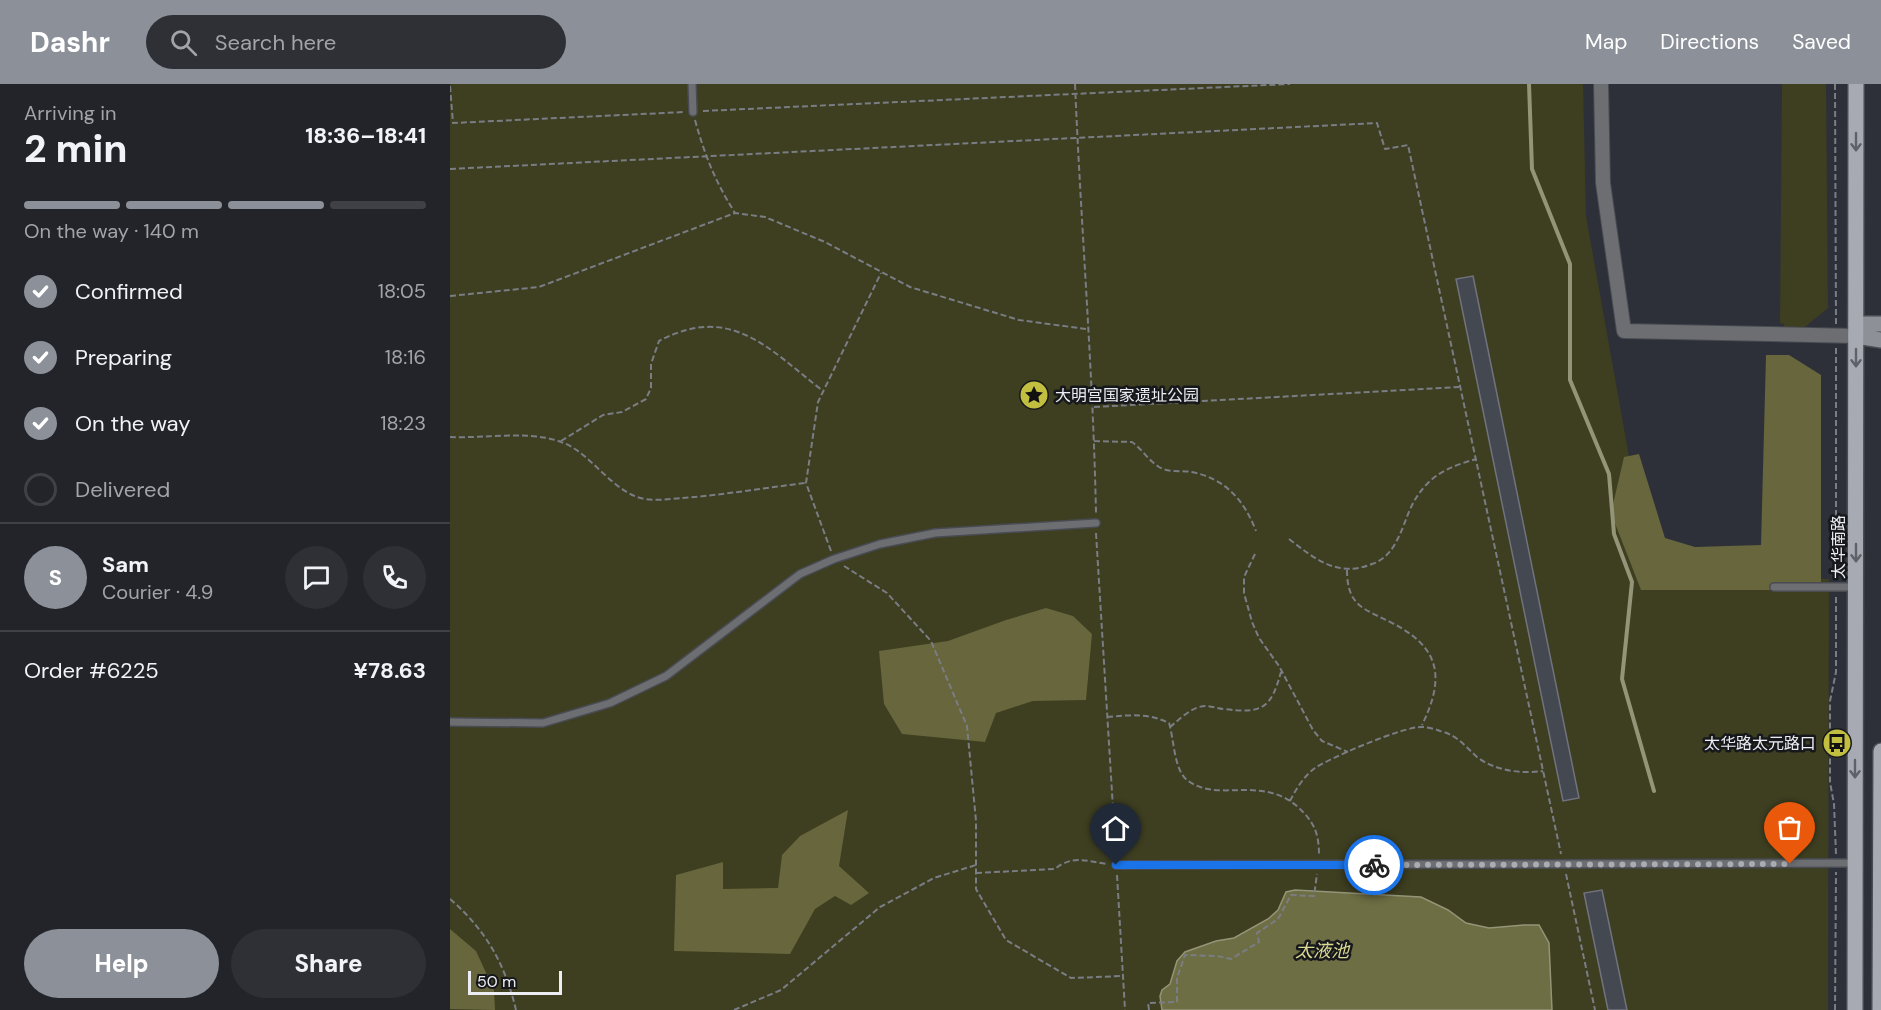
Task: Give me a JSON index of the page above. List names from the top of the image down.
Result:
{
  "streets": {
    "main road": ["太华南路"]
  },
  "one_way": ["太华南路"],
  "water": ["太液池"],
  "places": {
    "place": ["大明宫国家遗址公园"],
    "bus stop": ["太华路太元路口"]
  },
  "scale_bar": "50 m",
  "page": {
    "header": "Dashr",
    "search": "Search here",
    "nav": ["Map", "Directions", "Saved"],
    "heading": ["2 min", "Arriving in", "18:36–18:41"],
    "panel": [
      "Sam",
      "Courier · 4.9",
      "Order #6225",
      "¥78.63"
    ],
    "bar": "On the way · 140 m",
    "list": [
      ["Confirmed", "18:05"],
      ["Preparing", "18:16"],
      ["On the way", "18:23"],
      "Delivered"
    ],
    "round": "S",
    "buttons": ["Help", "Share"],
    "scale": "50 m"
  }
}
